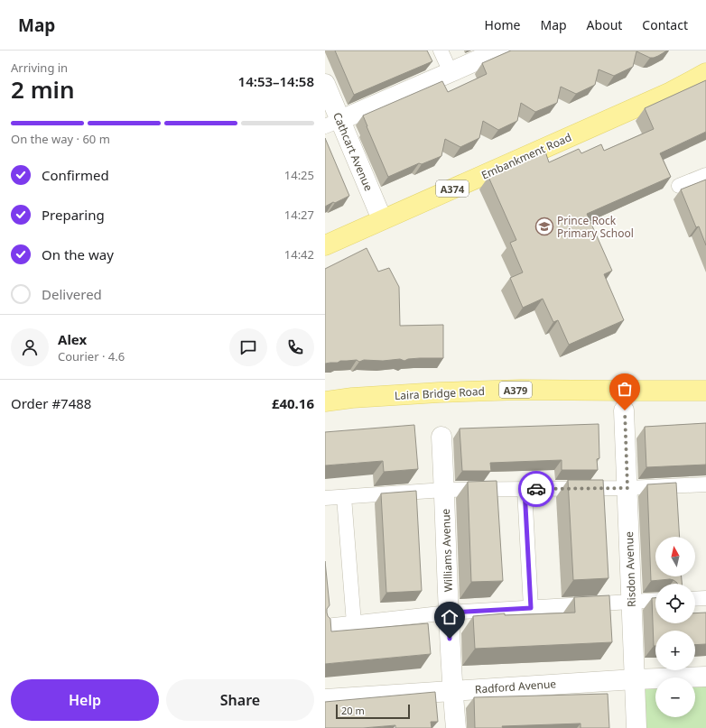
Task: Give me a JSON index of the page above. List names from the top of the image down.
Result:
{
  "streets": {
    "main road": [
      "Embankment Road",
      "A374",
      "A379",
      "Laira Bridge Road"
    ],
    "street": [
      "Cathcart Avenue",
      "Williams Avenue",
      "Risdon Avenue",
      "Radford Avenue"
    ]
  },
  "crossings": [
    ["Cathcart Avenue", "Embankment Road"],
    ["Williams Avenue", "Radford Avenue"],
    ["Risdon Avenue", "Radford Avenue"]
  ],
  "places": {
    "school or university": ["Prince Rock Primary School"]
  },
  "scale_bar": "20 m",
  "north": "top",
  "page": {
    "header": "Map",
    "nav": [
      "Home",
      "Map",
      "About",
      "Contact"
    ],
    "heading": ["2 min", "Arriving in", "14:53–14:58"],
    "panel": [
      "Alex",
      "Courier · 4.6",
      "Order #7488",
      "£40.16"
    ],
    "bar": "On the way · 60 m",
    "list": [
      ["Confirmed", "14:25"],
      ["Preparing", "14:27"],
      ["On the way", "14:42"],
      "Delivered"
    ],
    "map_buttons": ["+", "−"],
    "buttons": ["Help", "Share"],
    "scale": "20 m"
  }
}
